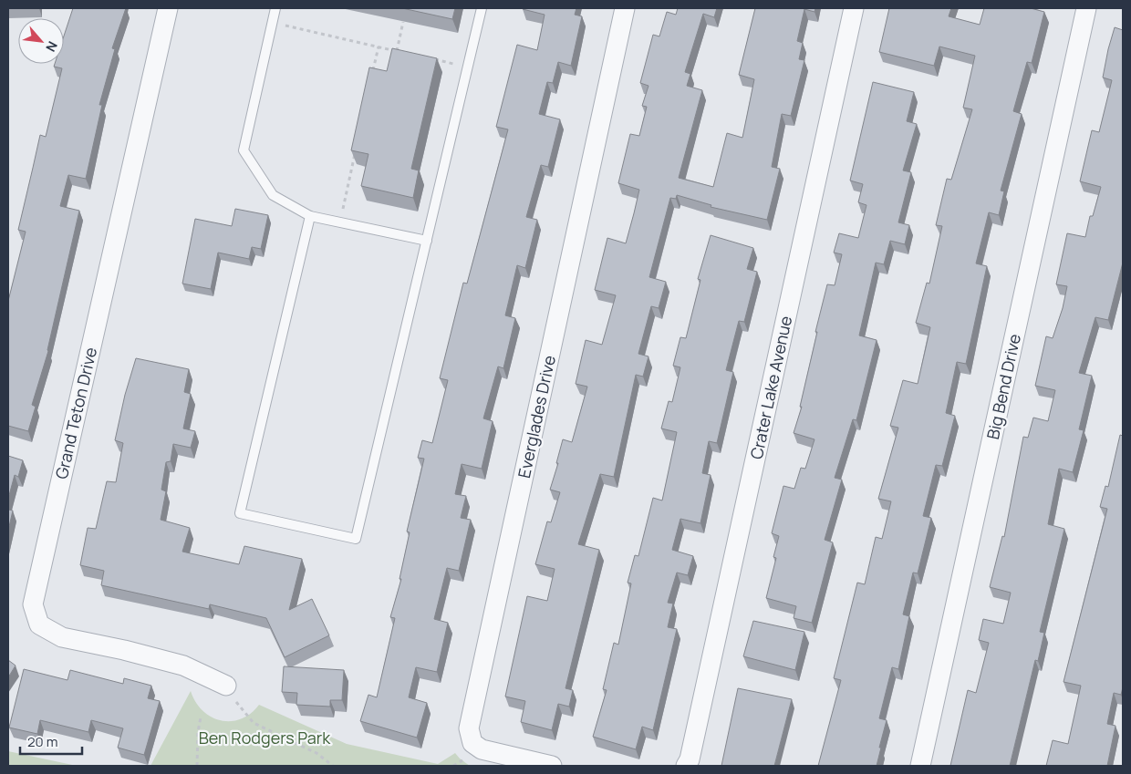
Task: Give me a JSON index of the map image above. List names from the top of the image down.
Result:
{
  "streets": {
    "street": [
      "Big Bend Drive",
      "Crater Lake Avenue",
      "Grand Teton Drive",
      "Everglades Drive"
    ]
  },
  "parks": ["Ben Rodgers Park"],
  "scale_bar": "20 m",
  "north": "bottom right"
}
